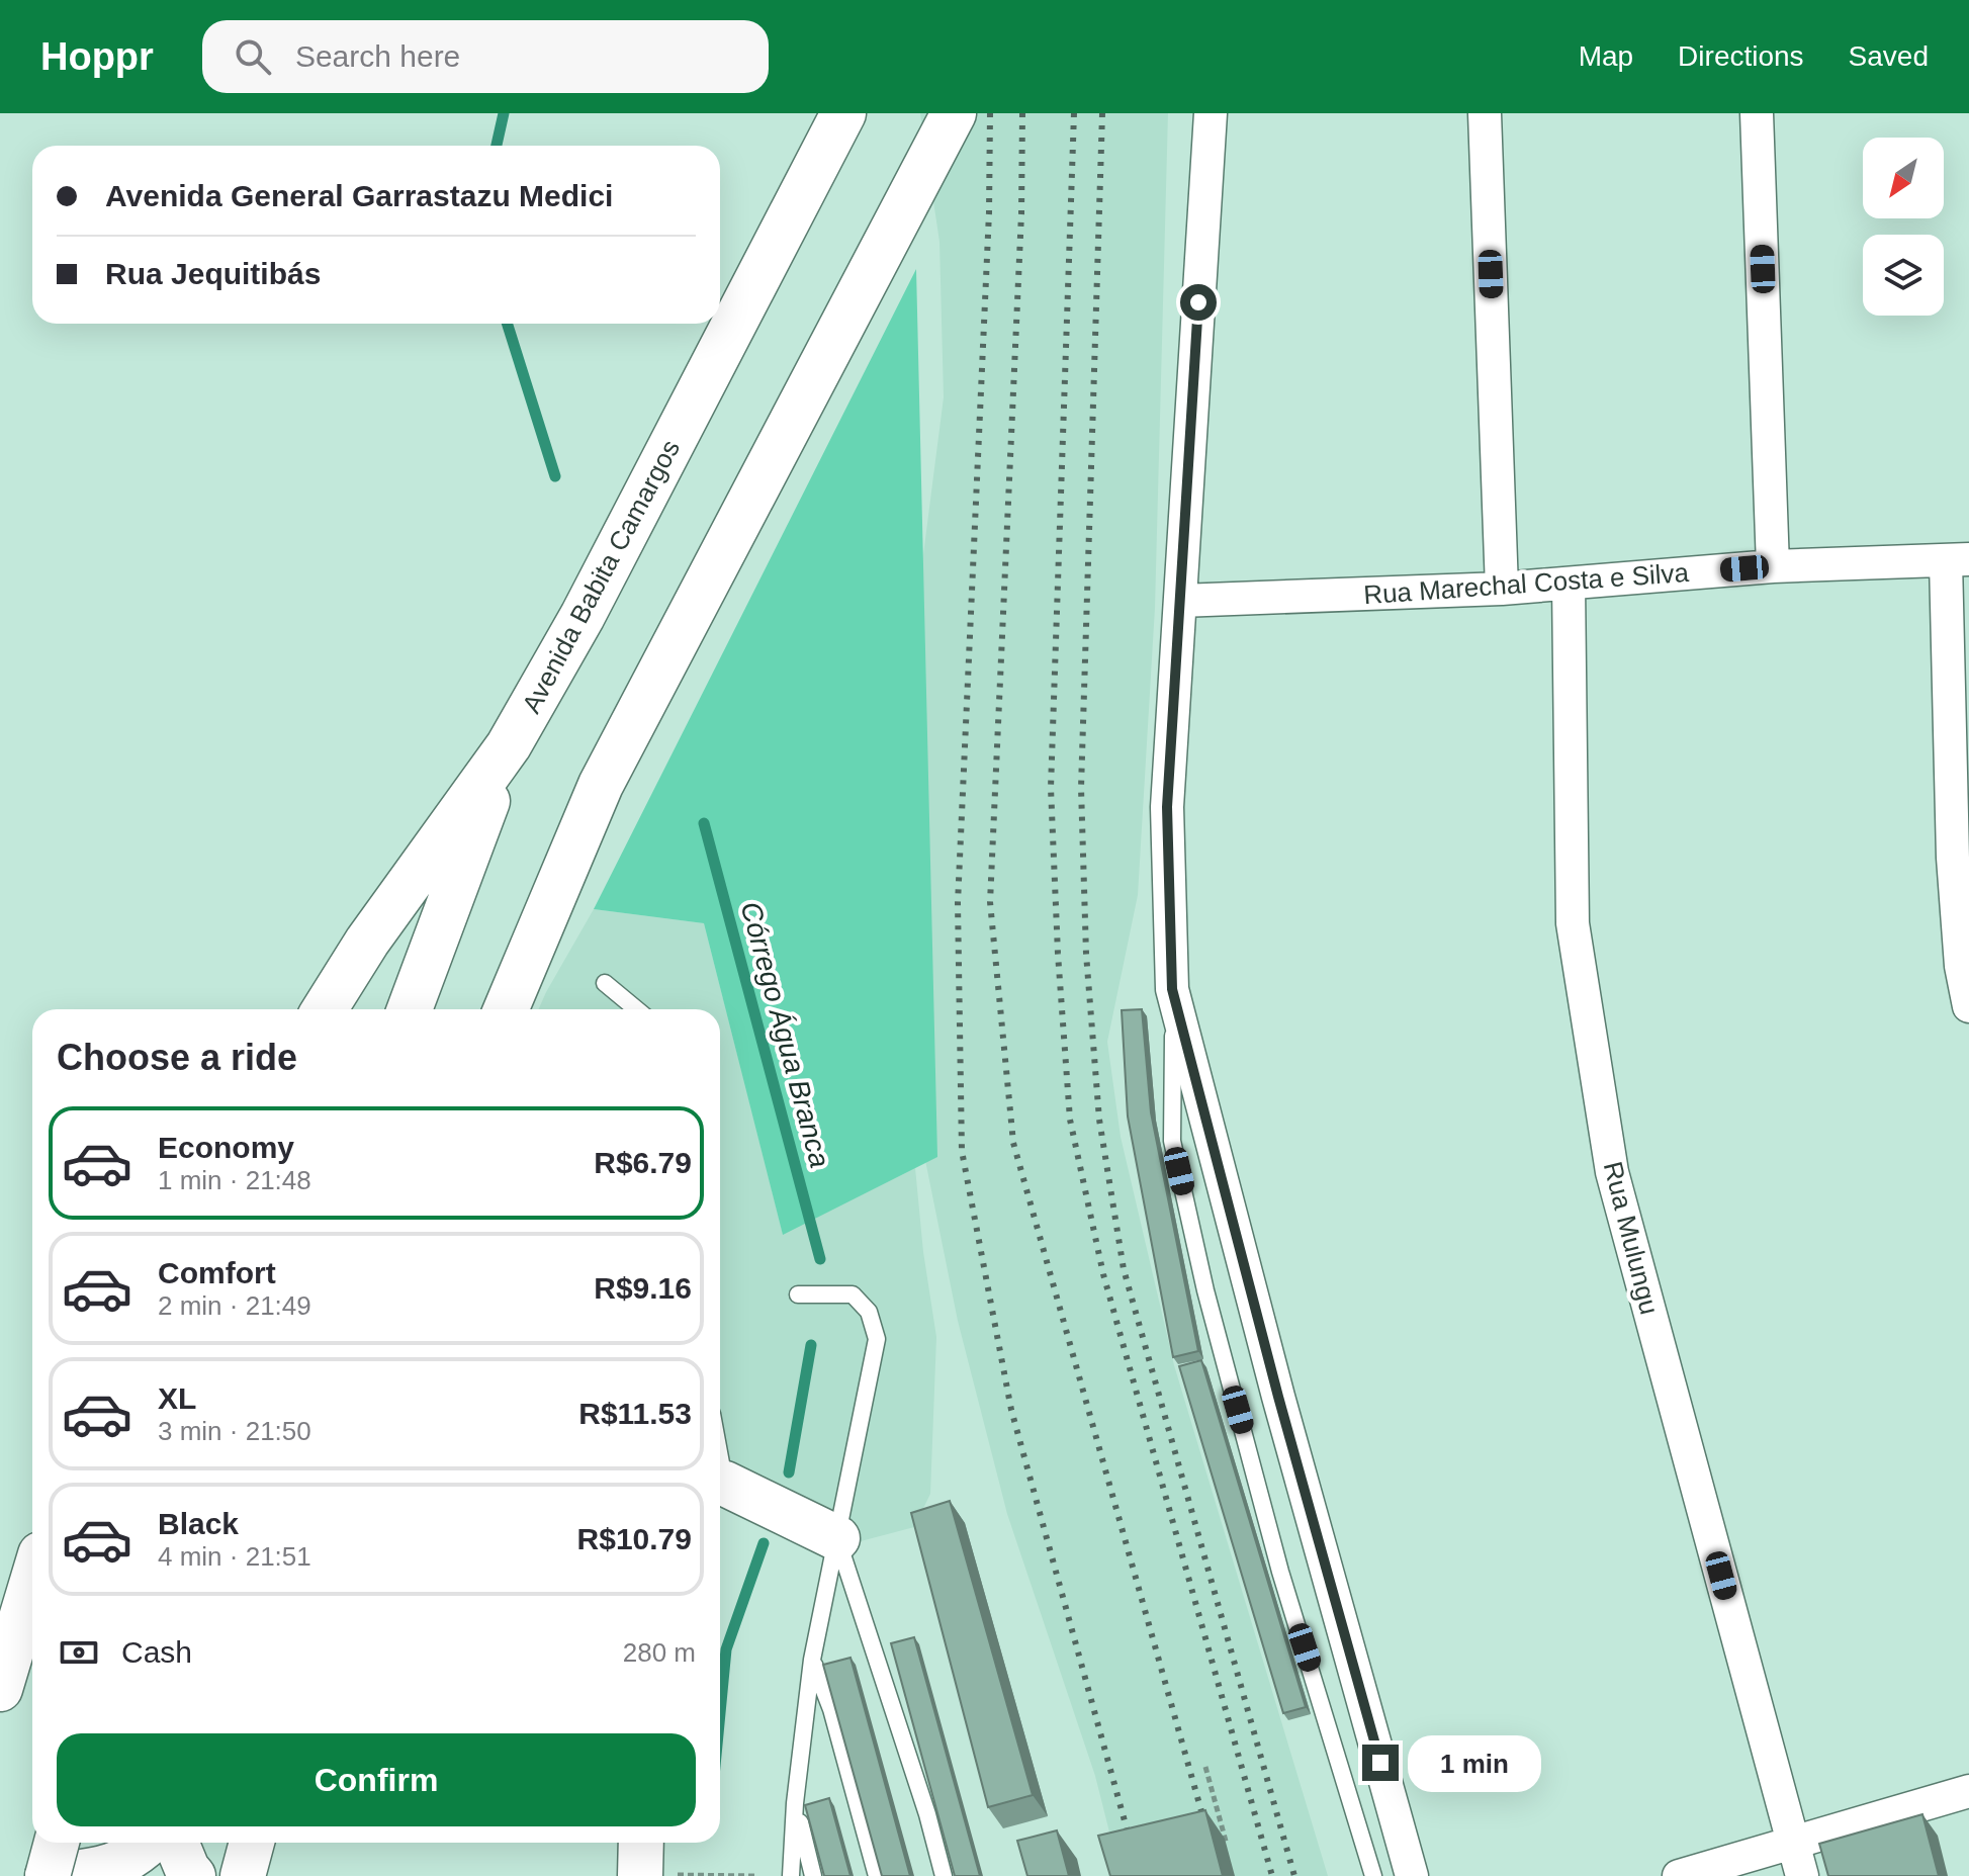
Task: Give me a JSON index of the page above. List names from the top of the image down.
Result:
{
  "streets": {
    "main road": ["Avenida Babita Camargos"],
    "street": ["Rua Marechal Costa e Silva", "Rua Mulungu"]
  },
  "crossings": [
    ["Rua Marechal Costa e Silva", "Rua Mulungu"]
  ],
  "water": ["Córrego Água Branca"],
  "north": "bottom left",
  "page": {
    "header": "Hoppr",
    "search": "Search here",
    "nav": ["Map", "Directions", "Saved"],
    "banner": ["Avenida General Garrastazu Medici", "Rua Jequitibás"],
    "heading": "Choose a ride",
    "list": [
      {
        "name": "Economy",
        "note": "1 min · 21:48",
        "value": "R$6.79"
      },
      {
        "name": "Comfort",
        "note": "2 min · 21:49",
        "value": "R$9.16"
      },
      {
        "name": "XL",
        "note": "3 min · 21:50",
        "value": "R$11.53"
      },
      {
        "name": "Black",
        "note": "4 min · 21:51",
        "value": "R$10.79"
      }
    ],
    "pay": ["Cash", "280 m"],
    "buttons": "Confirm",
    "bubble": "1 min"
  }
}
